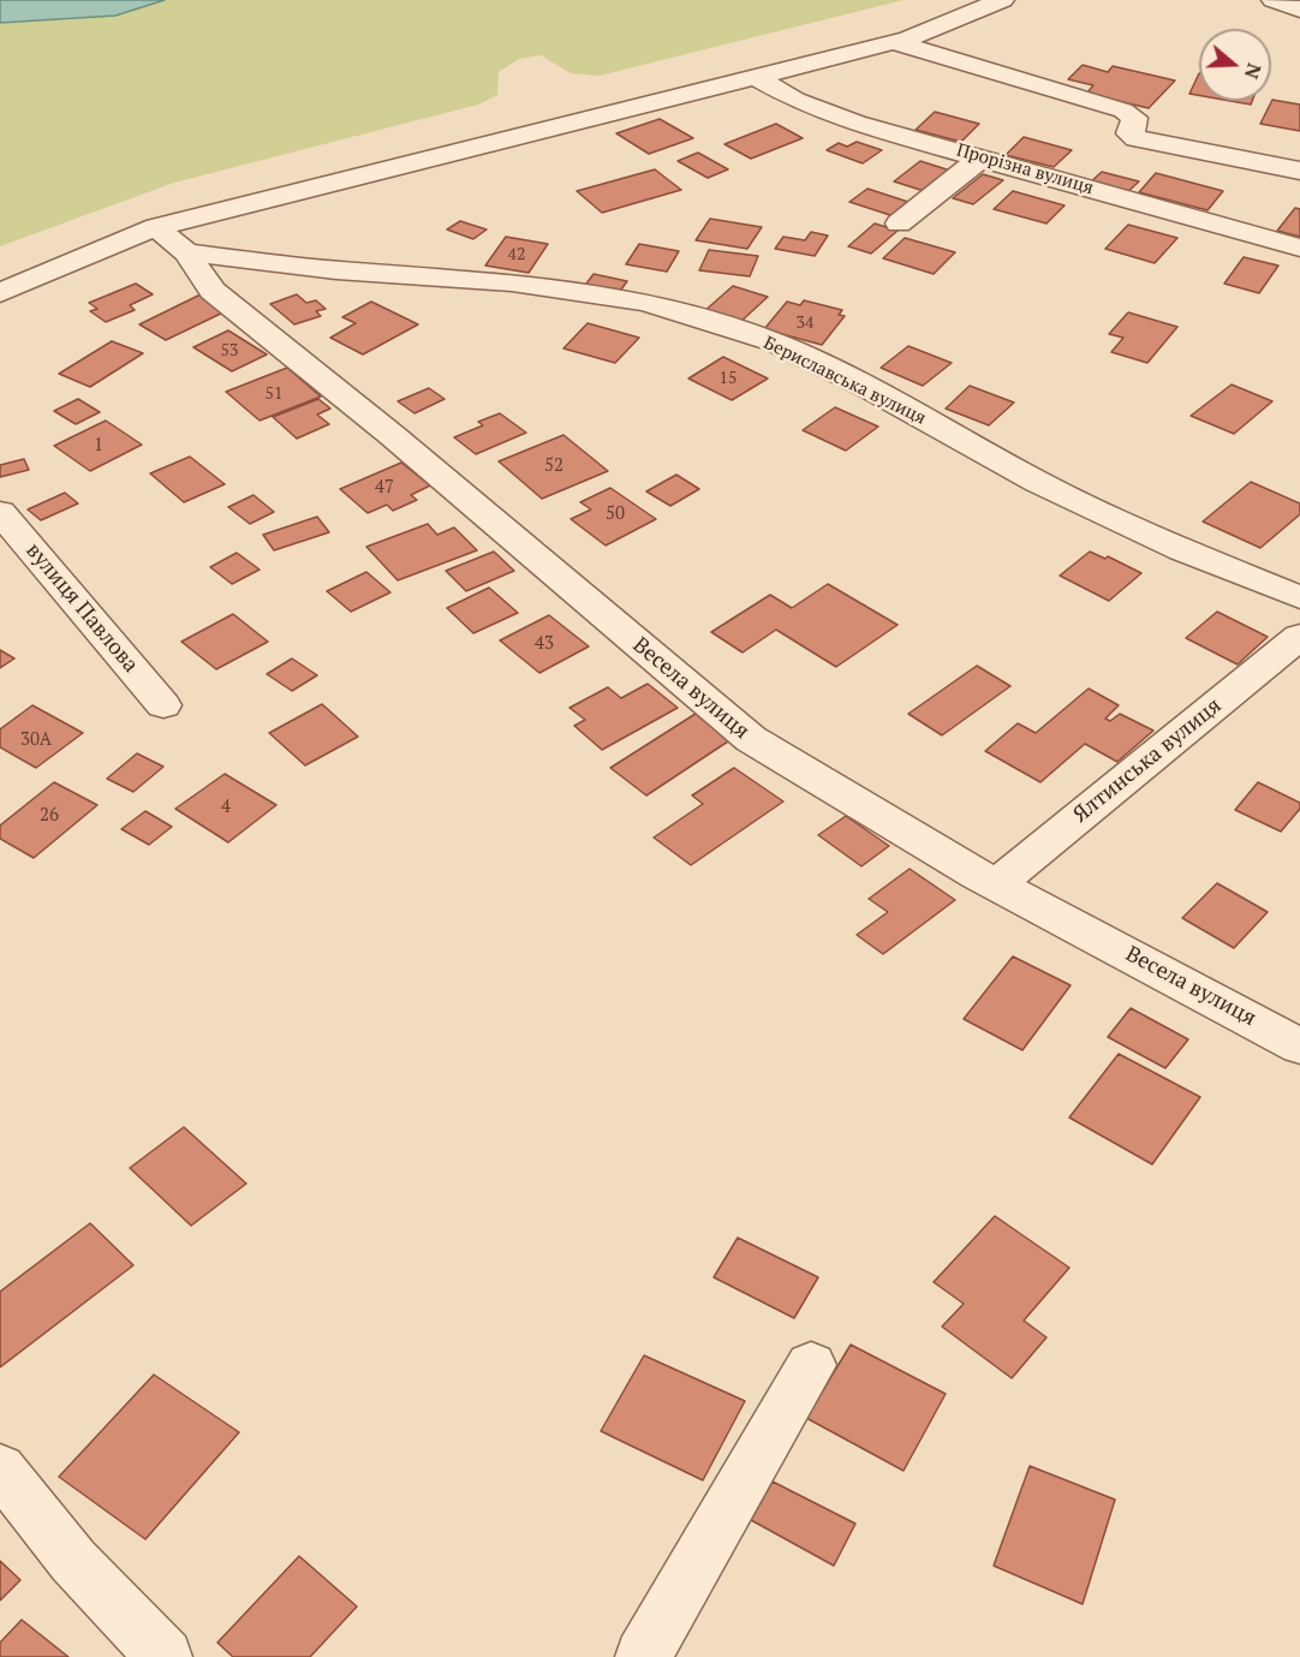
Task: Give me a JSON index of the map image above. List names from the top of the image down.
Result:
{
  "streets": {
    "street": [
      "Прорізна вулиця",
      "Бериславська вулиця",
      "вулиця Павлова",
      "Весела вулиця",
      "Ялтинська вулиця"
    ]
  },
  "crossings": [
    ["Бериславська вулиця", "Весела вулиця"],
    ["Весела вулиця", "Ялтинська вулиця"]
  ],
  "house_numbers": [
    "42",
    "34",
    "53",
    "15",
    "51",
    "1",
    "52",
    "47",
    "50",
    "43",
    "30А",
    "4",
    "26"
  ],
  "north": "right"
}
